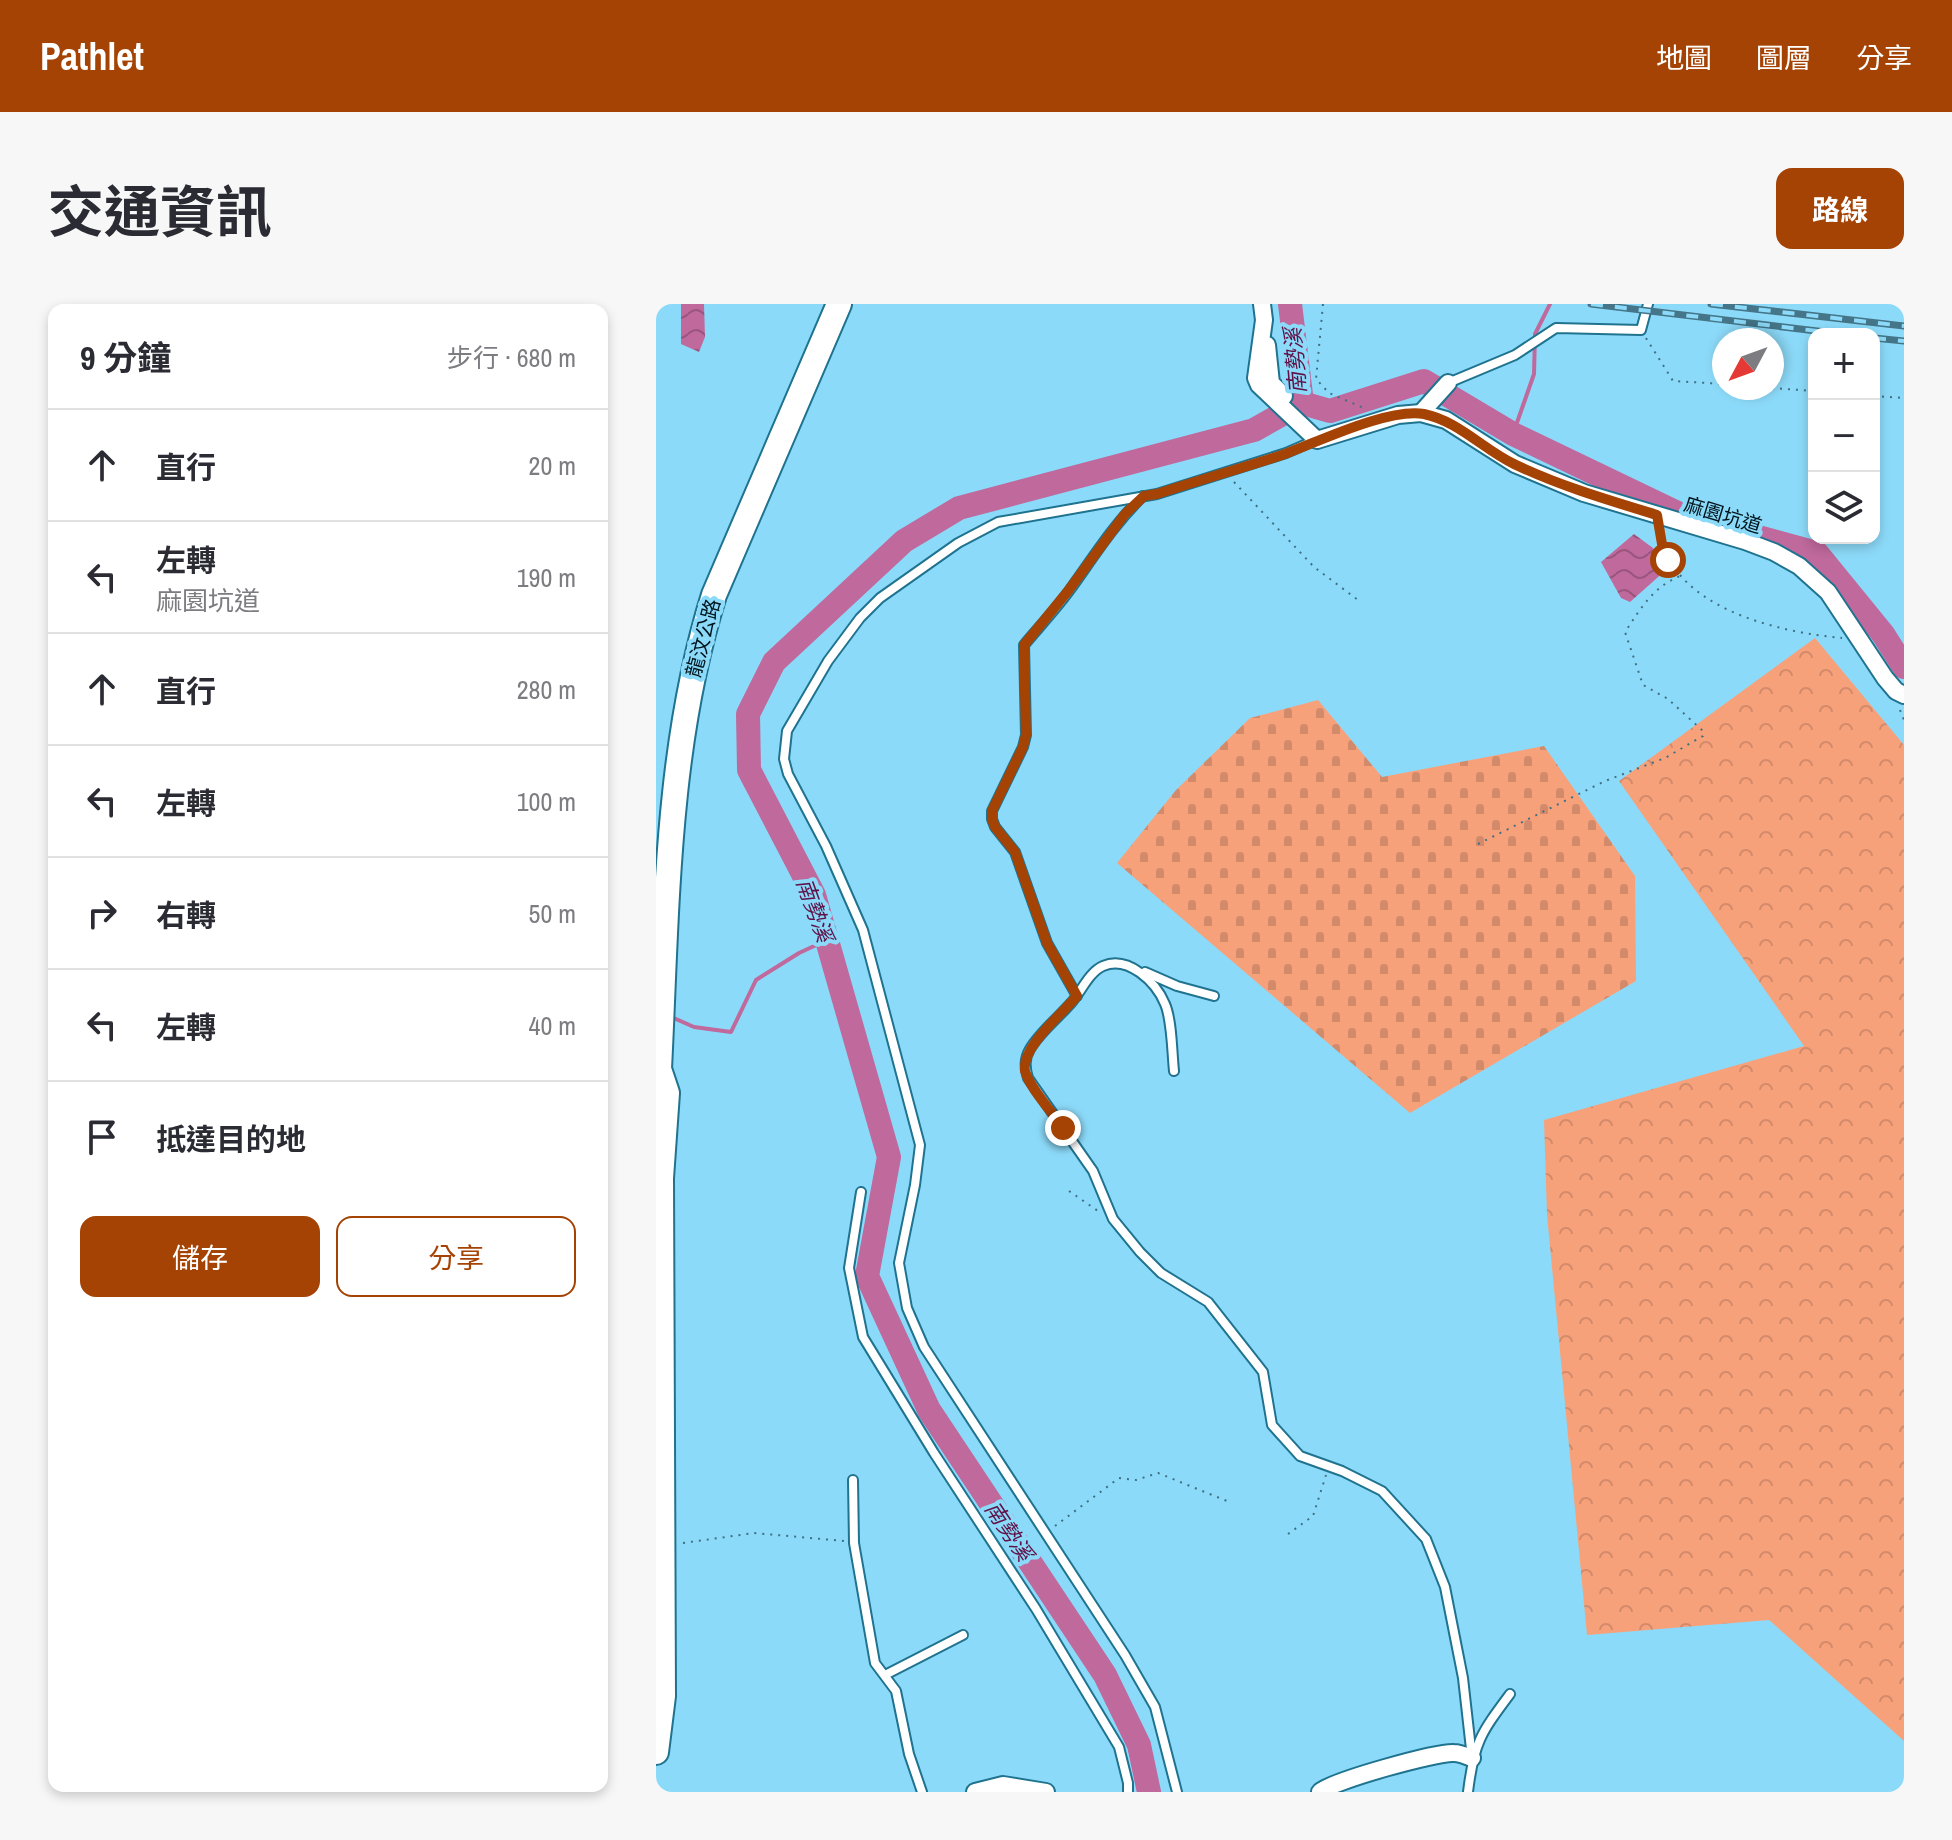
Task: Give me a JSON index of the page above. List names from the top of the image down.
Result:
{
  "streets": {
    "main road": ["龍汶公路"],
    "street": ["麻園坑道"]
  },
  "water": ["南勢溪"],
  "north": "bottom left",
  "page": {
    "header": "Pathlet",
    "nav": ["地圖", "圖層", "分享"],
    "title": "交通資訊",
    "buttons": [
      "路線",
      ["儲存", "分享"]
    ],
    "heading": ["9 分鐘", "步行 · 680 m"],
    "map_buttons": ["+", "−"],
    "list": [
      ["直行", "20 m"],
      ["左轉", "麻園坑道", "190 m"],
      ["直行", "280 m"],
      ["左轉", "100 m"],
      ["右轉", "50 m"],
      ["左轉", "40 m"],
      "抵達目的地"
    ]
  }
}
